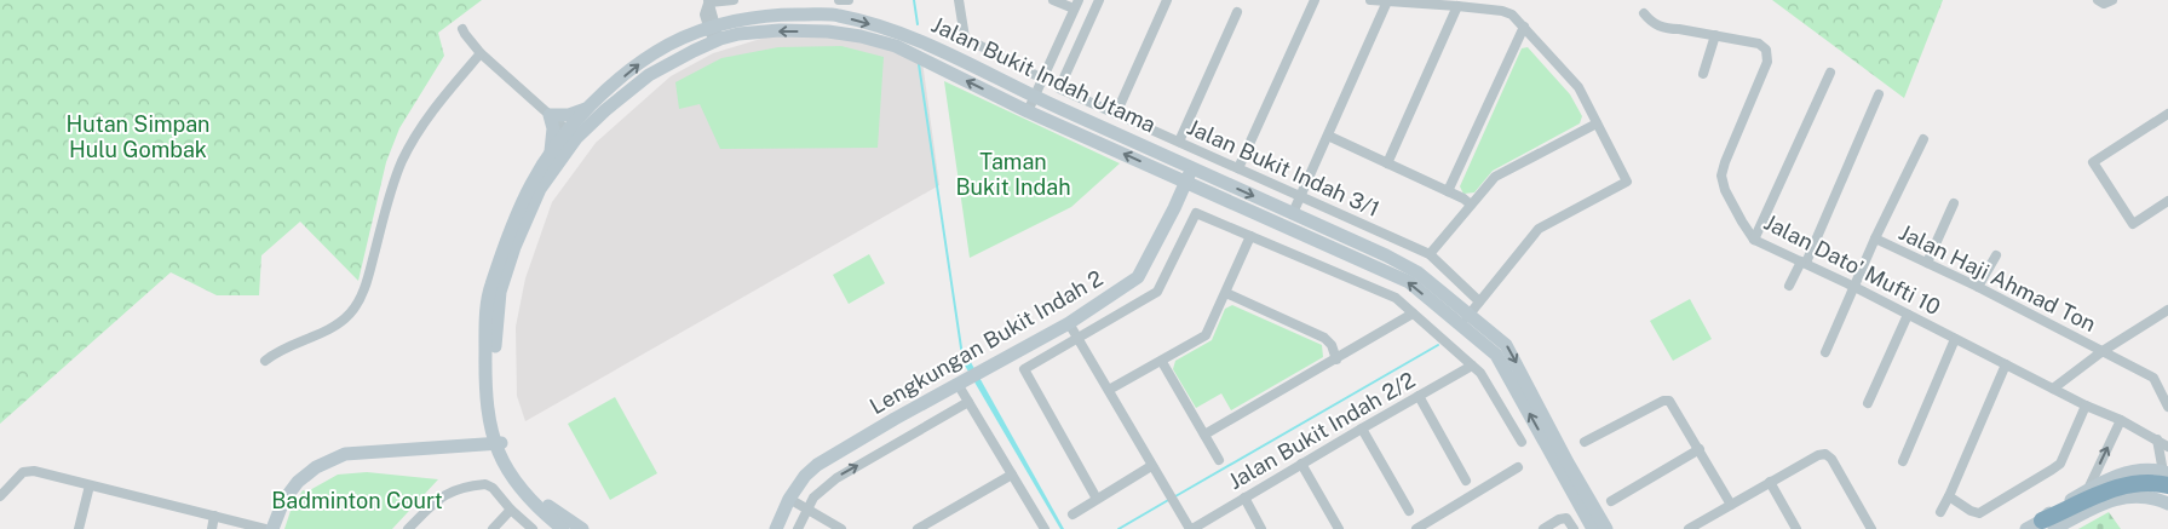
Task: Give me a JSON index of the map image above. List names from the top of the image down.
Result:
{
  "streets": {
    "street": [
      "Jalan Bukit Indah Utama",
      "Jalan Bukit Indah 3/1",
      "Jalan Dato' Mufti 10",
      "Jalan Haji Ahmad Ton",
      "Lengkungan Bukit Indah 2",
      "Jalan Bukit Indah 2/2"
    ]
  },
  "crossings": [
    ["Jalan Bukit Indah Utama", "Lengkungan Bukit Indah 2"]
  ],
  "parks": ["Hutan Simpan Hulu Gombak", "Taman Bukit Indah", "Badminton Court"]
}
